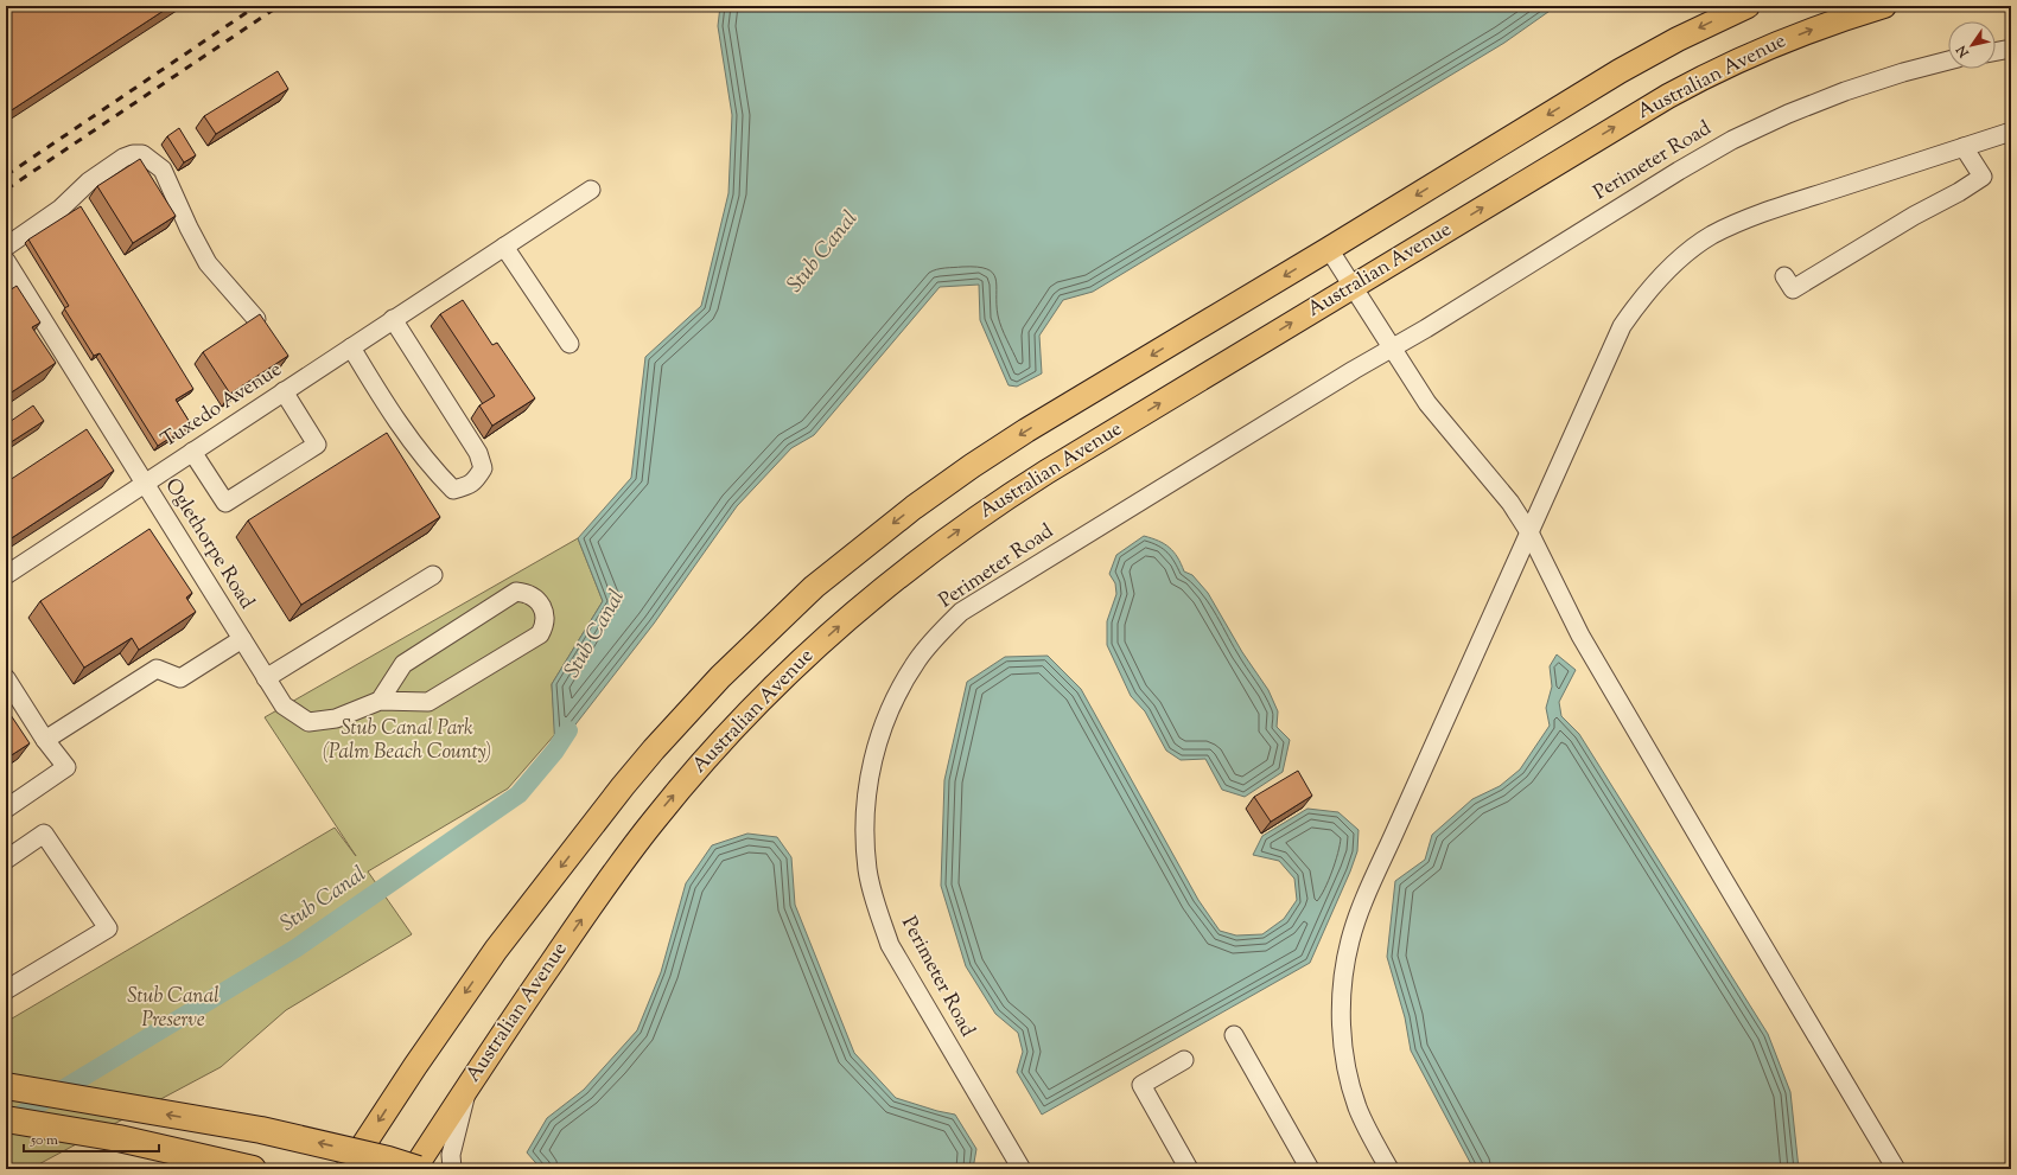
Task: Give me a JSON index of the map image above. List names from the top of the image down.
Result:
{
  "streets": {
    "main road": ["Australian Avenue"],
    "street": ["Perimeter Road", "Tuxedo Avenue", "Oglethorpe Road"]
  },
  "crossings": [
    ["Tuxedo Avenue", "Oglethorpe Road"]
  ],
  "water": ["Stub Canal"],
  "parks": ["Stub Canal Park (Palm Beach County)", "Stub Canal Preserve"],
  "scale_bar": "50 m",
  "north": "bottom left"
}
